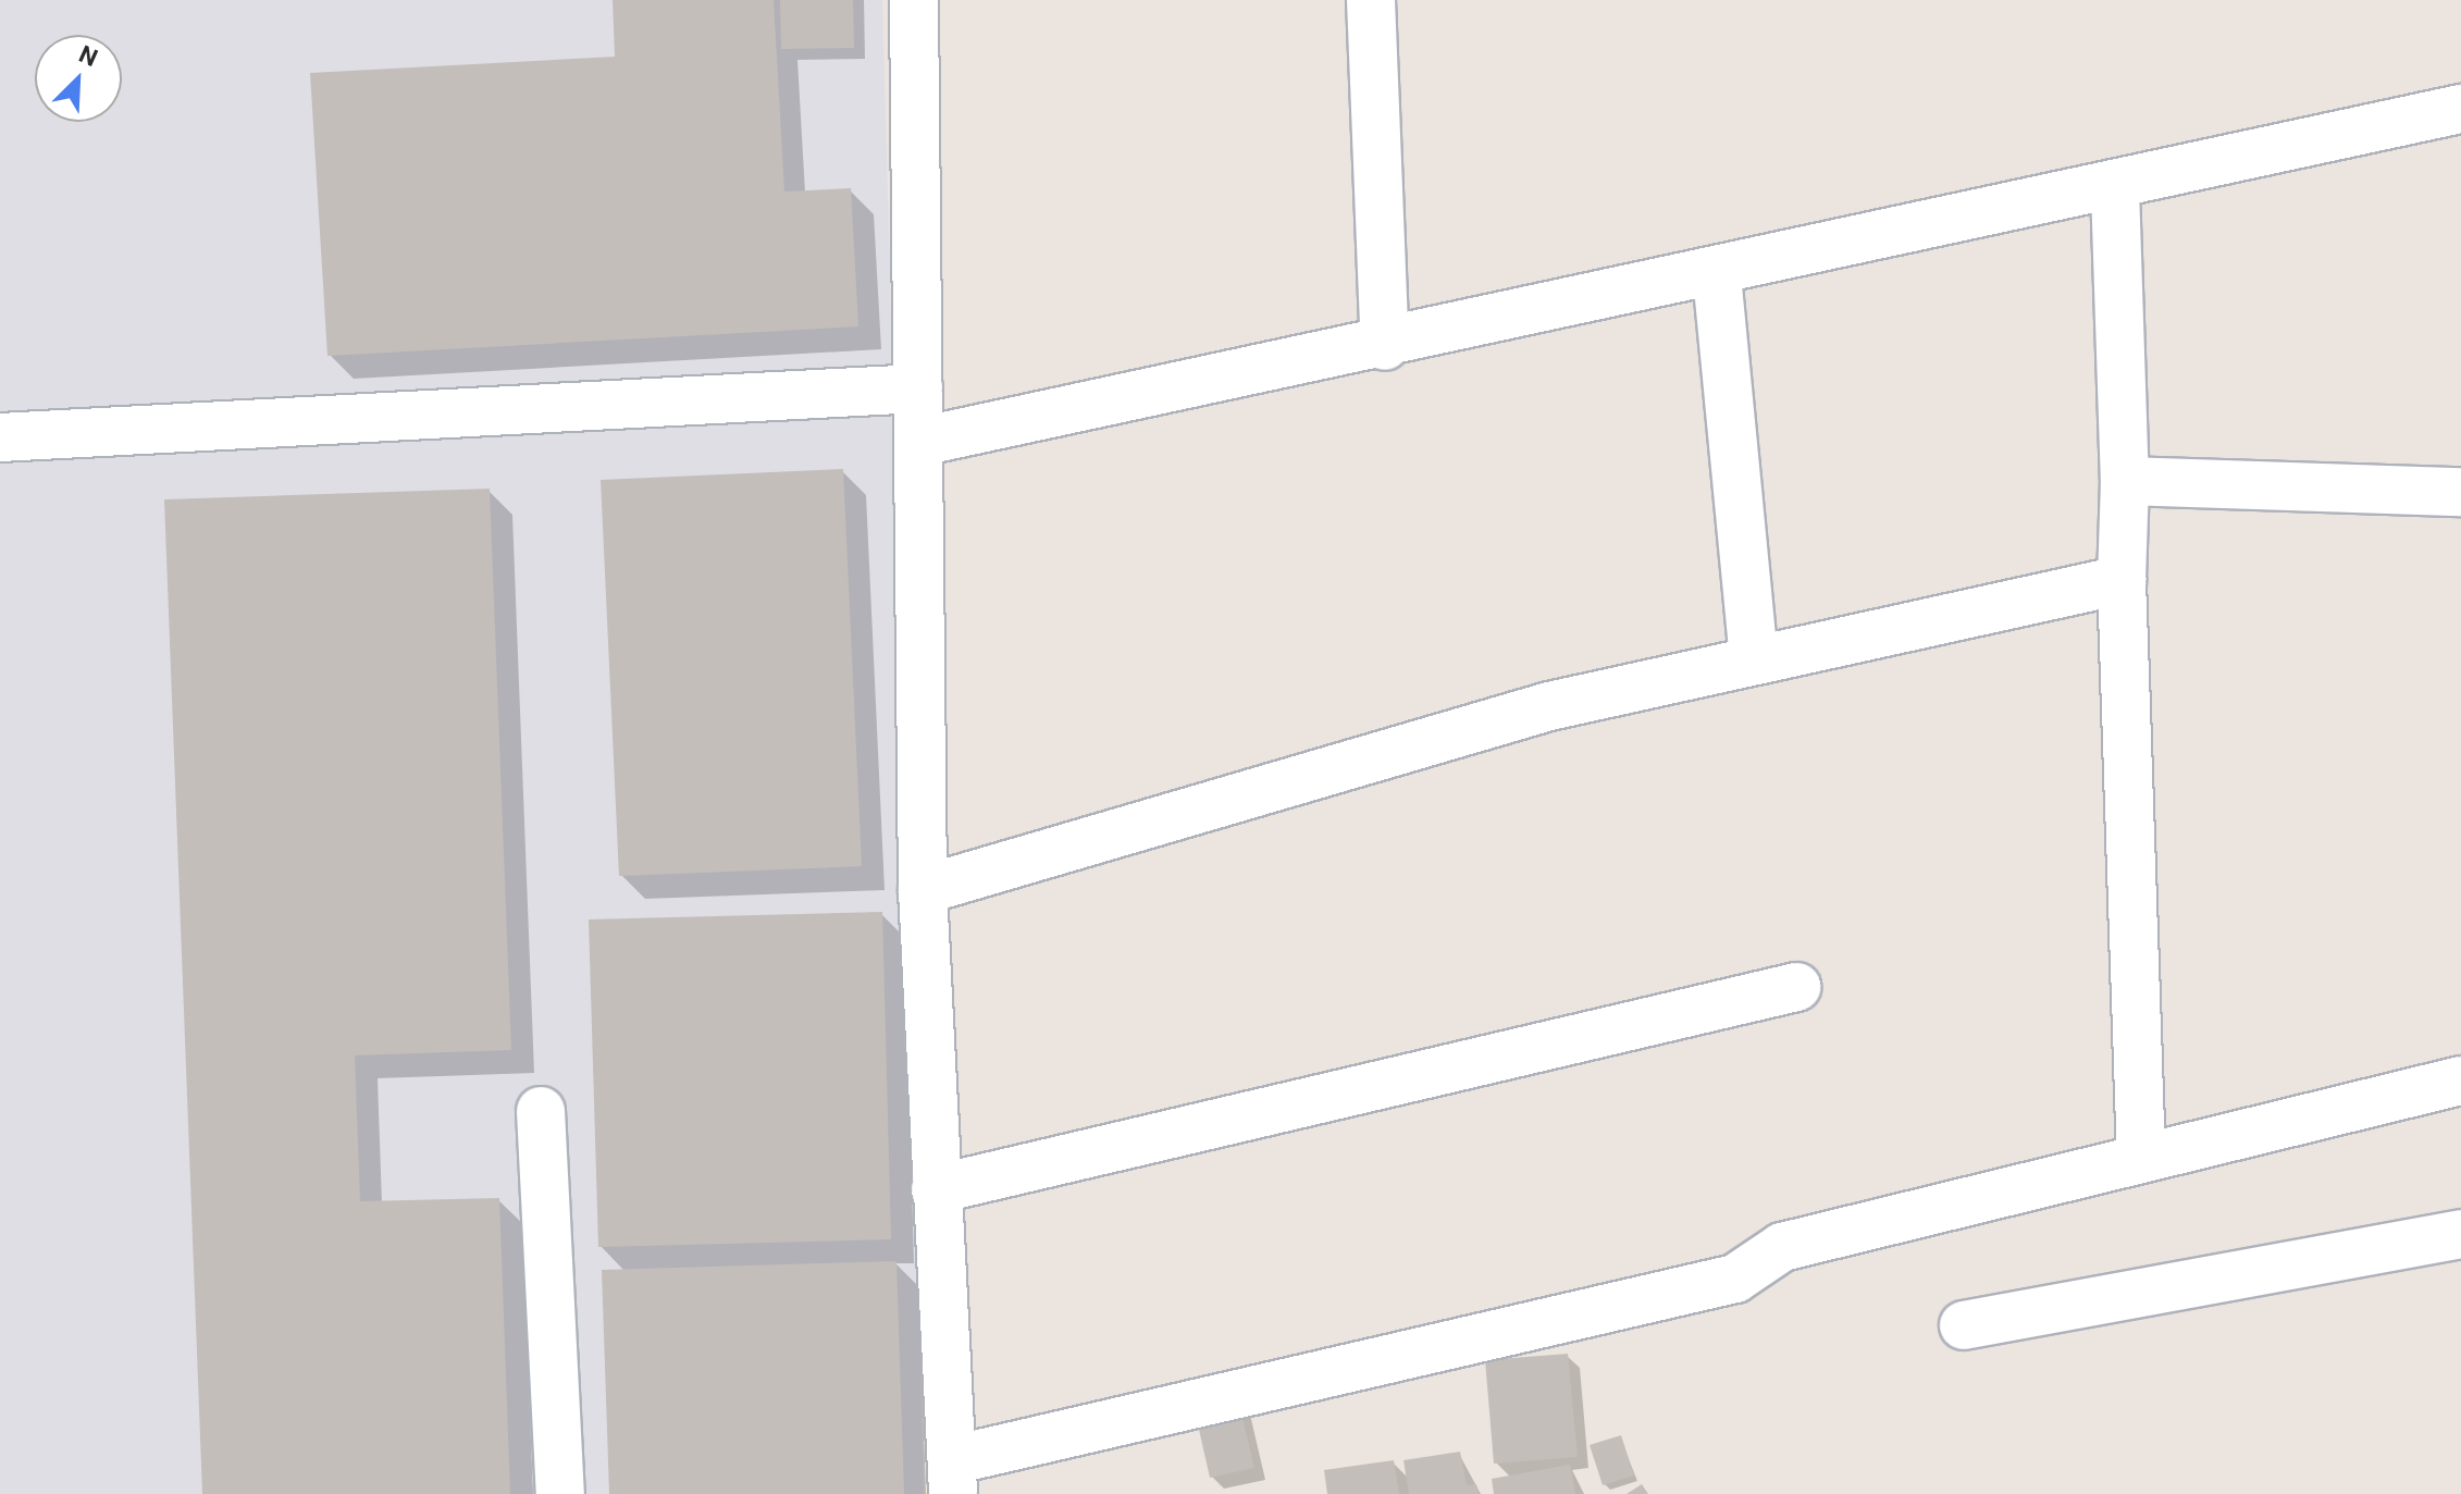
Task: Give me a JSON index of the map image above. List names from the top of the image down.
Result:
{
  "north": "top right"
}
